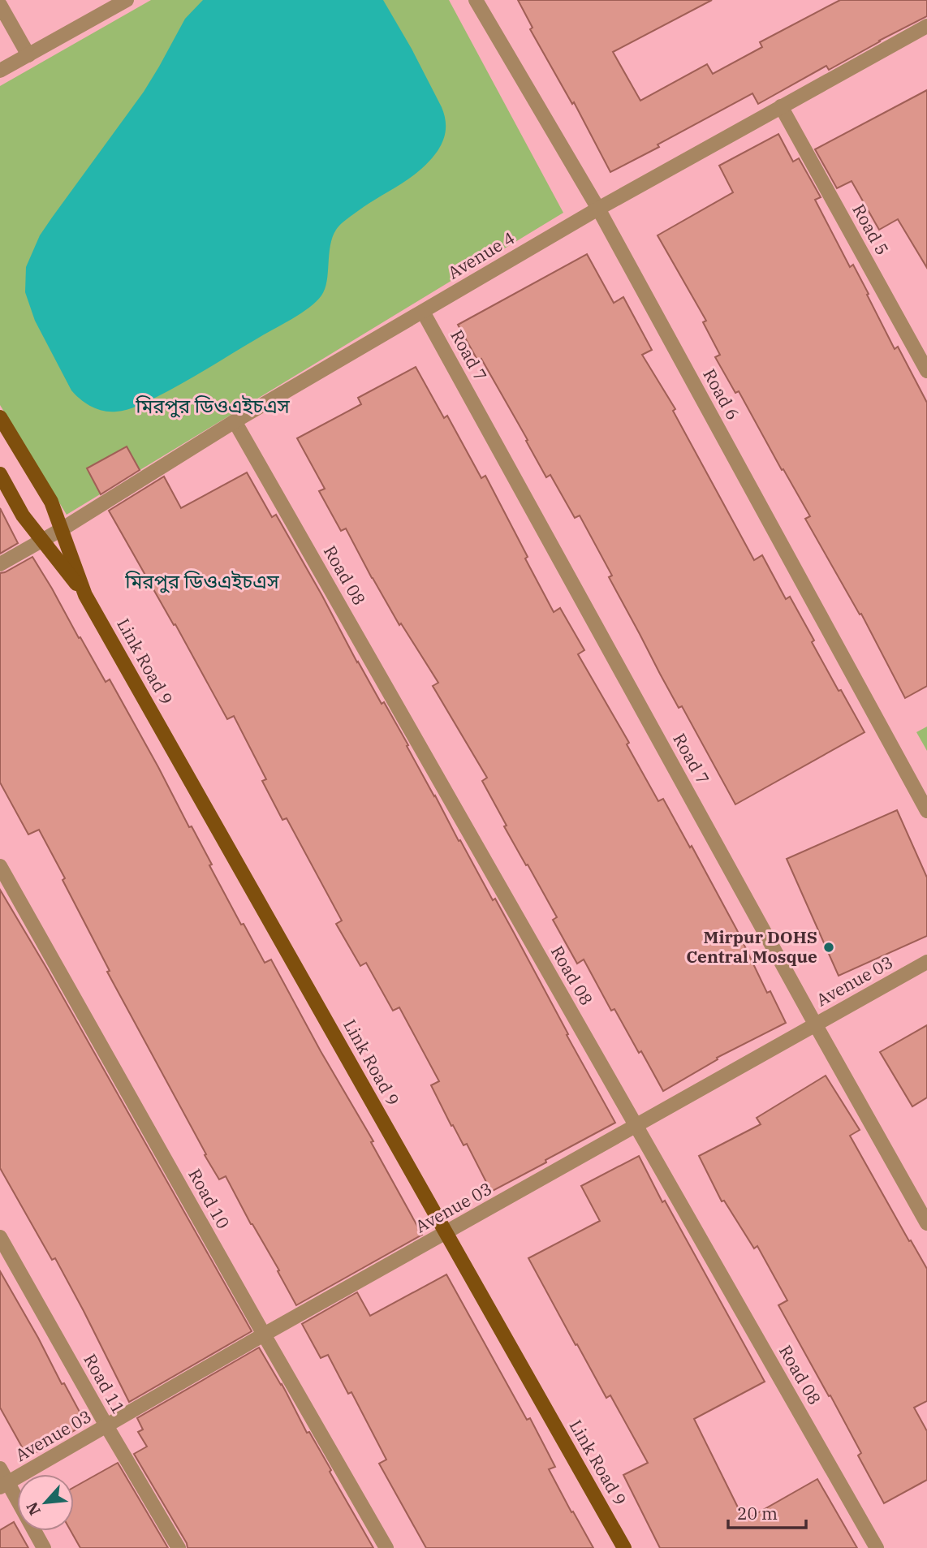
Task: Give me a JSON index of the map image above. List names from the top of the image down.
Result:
{
  "streets": {
    "main road": ["Link Road 9"],
    "street": [
      "Road 5",
      "Avenue 4",
      "Road 7",
      "Road 6",
      "Road 08",
      "Avenue 03",
      "Road 10",
      "Road 11"
    ]
  },
  "crossings": [
    ["Road 5", "Avenue 4"],
    ["Avenue 4", "Road 7"],
    ["Avenue 4", "Road 6"],
    ["Avenue 4", "Road 08"],
    ["Avenue 4", "Link Road 9"],
    ["Road 7", "Avenue 03"],
    ["Road 08", "Avenue 03"],
    ["Link Road 9", "Avenue 03"],
    ["Avenue 03", "Road 10"],
    ["Avenue 03", "Road 11"]
  ],
  "districts": ["মিরপুর ডিওএইচএস", "মিরপুর ডিওএইচএস"],
  "places": ["Mirpur DOHS Central Mosque"],
  "scale_bar": "20 m",
  "north": "bottom left"
}
